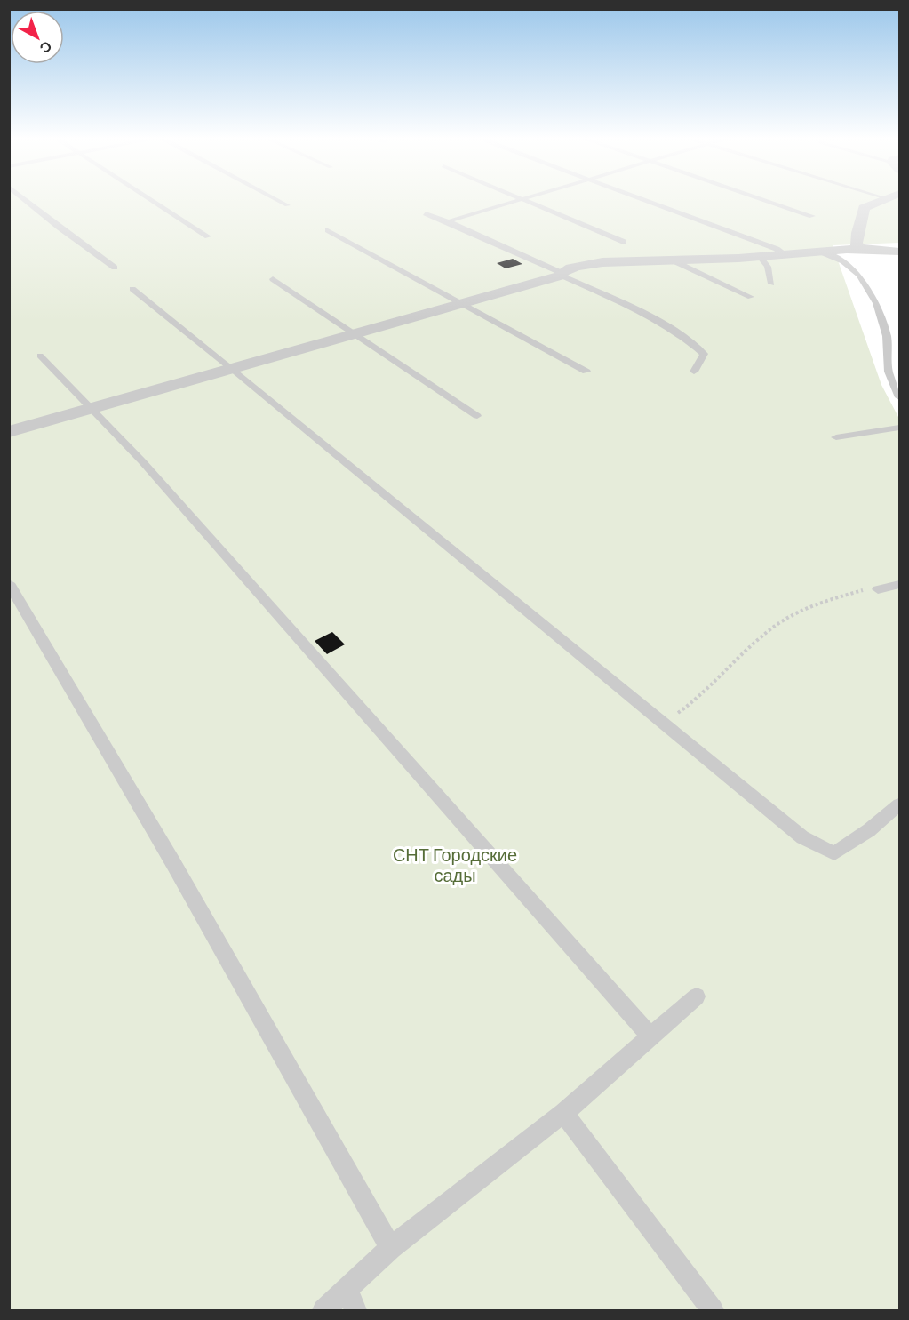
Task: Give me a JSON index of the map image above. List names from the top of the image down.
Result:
{
  "parks": ["СНТ Городские сады"],
  "north": "bottom right"
}
